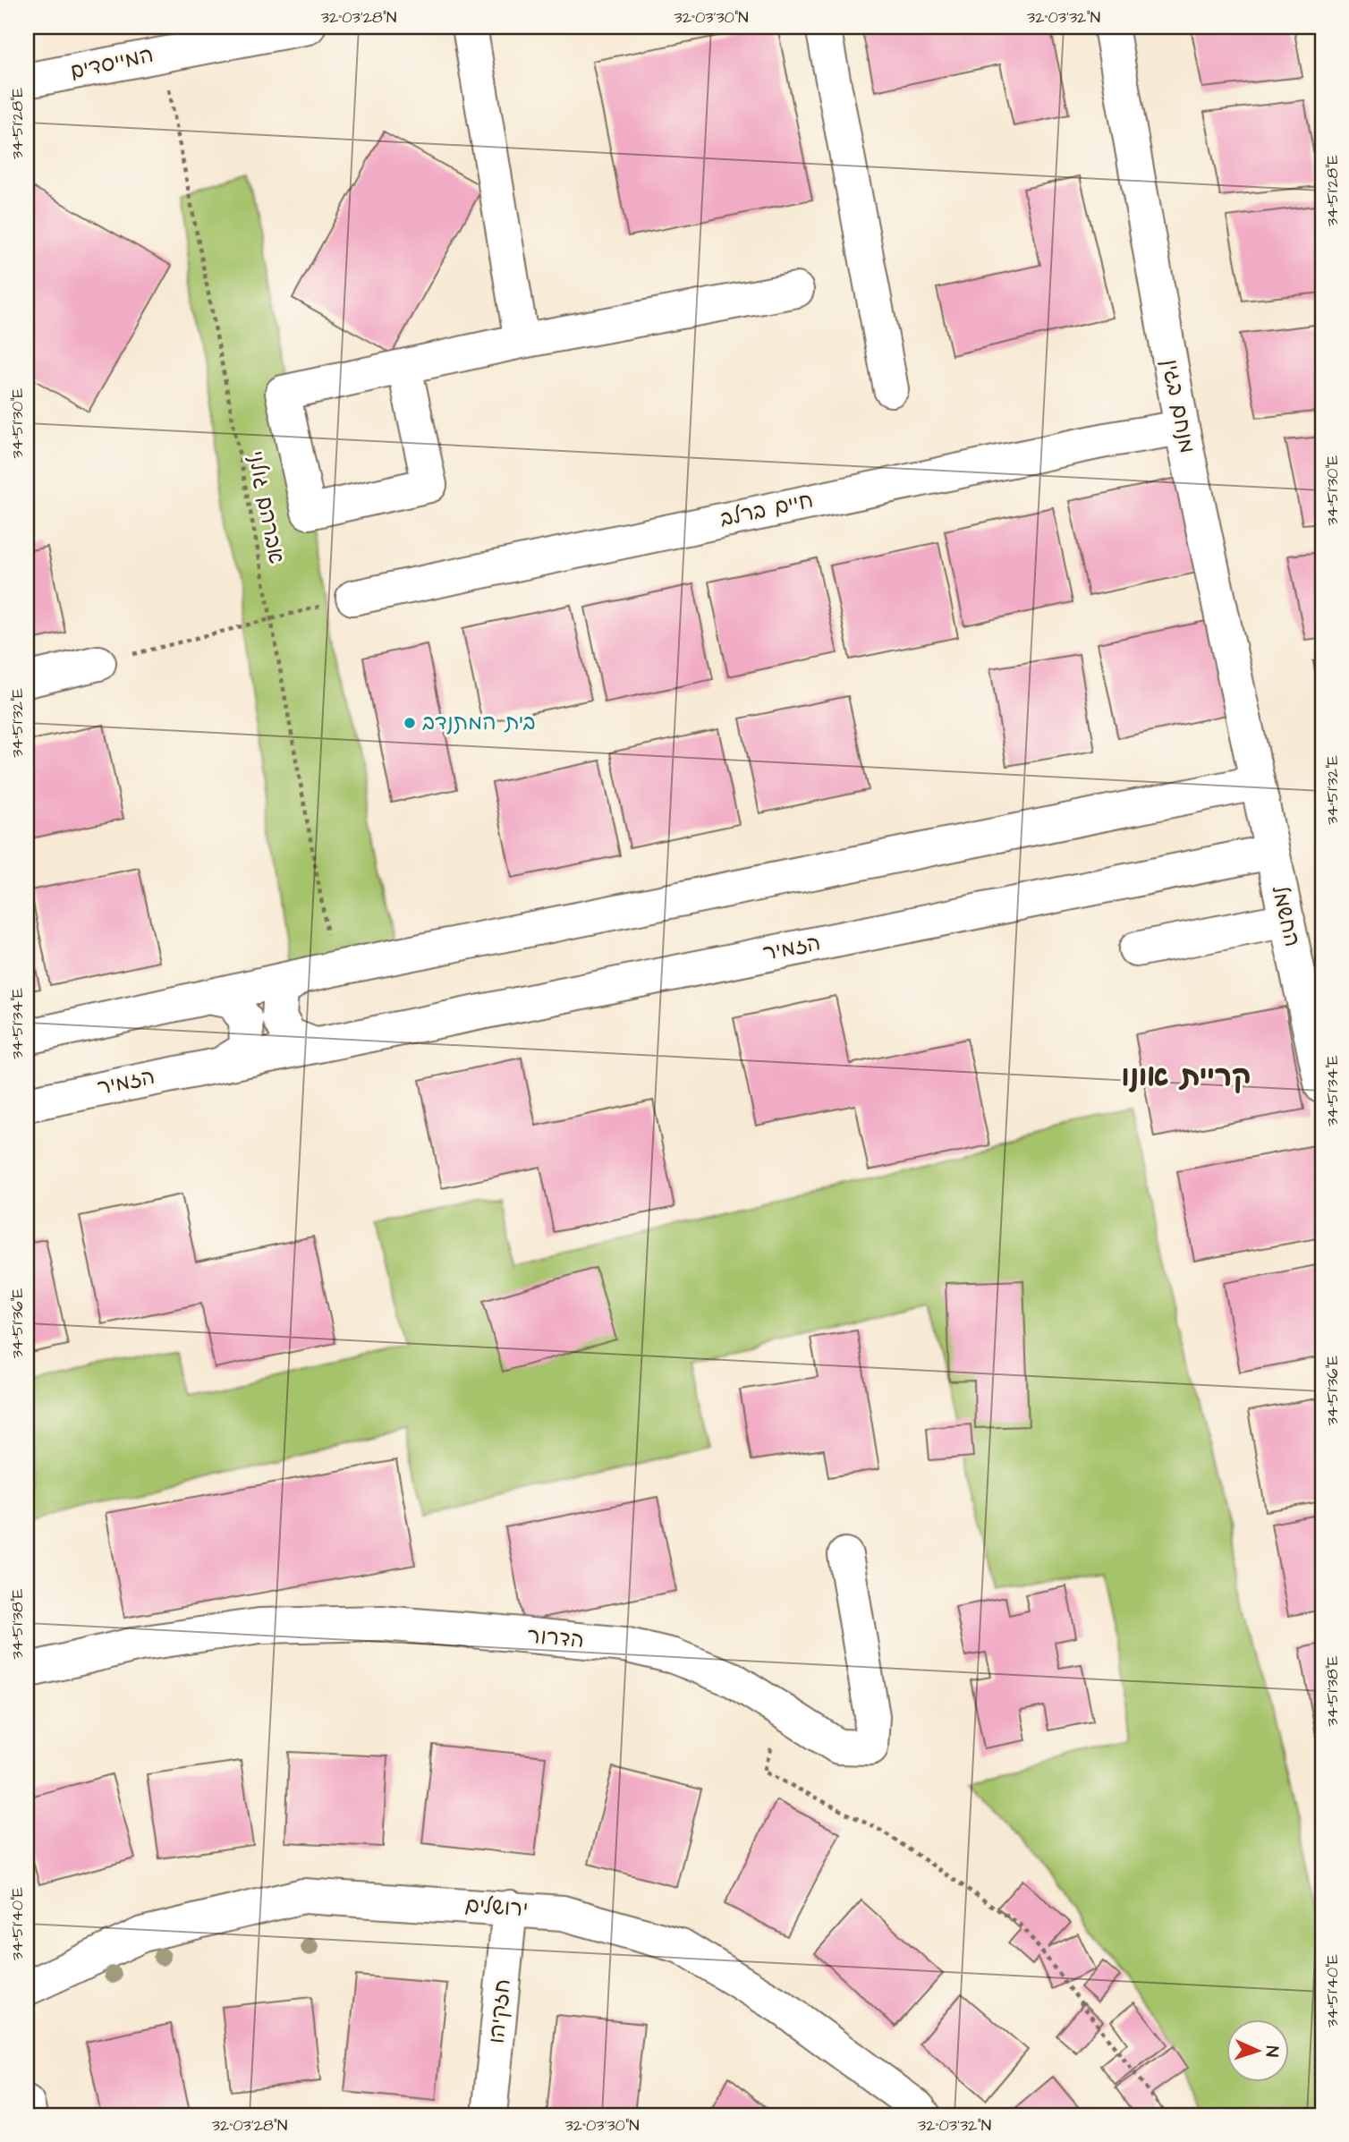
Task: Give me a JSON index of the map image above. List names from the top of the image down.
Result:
{
  "streets": {
    "street": [
      "המייסדים",
      "מנחם בגין",
      "חיים ברלב",
      "החשמל",
      "הזמיר",
      "הדרור",
      "ירושלים",
      "חזקיהו"
    ],
    "path": ["אברהם גולני"]
  },
  "crossings": [
    ["המייסדים", "אברהם גולני"],
    ["מנחם בגין", "חיים ברלב"],
    ["מנחם בגין", "החשמל"],
    ["החשמל", "הזמיר"],
    ["ירושלים", "חזקיהו"]
  ],
  "districts": ["קריית אונו"],
  "places": ["בית המתנדב"],
  "north": "right",
  "coordinates": [
    "32°03'28\"N",
    "32°03'30\"N",
    "32°03'32\"N",
    "34°51'28\"E",
    "34°51'30\"E",
    "34°51'32\"E",
    "34°51'34\"E",
    "34°51'36\"E",
    "34°51'38\"E",
    "34°51'40\"E"
  ]
}
